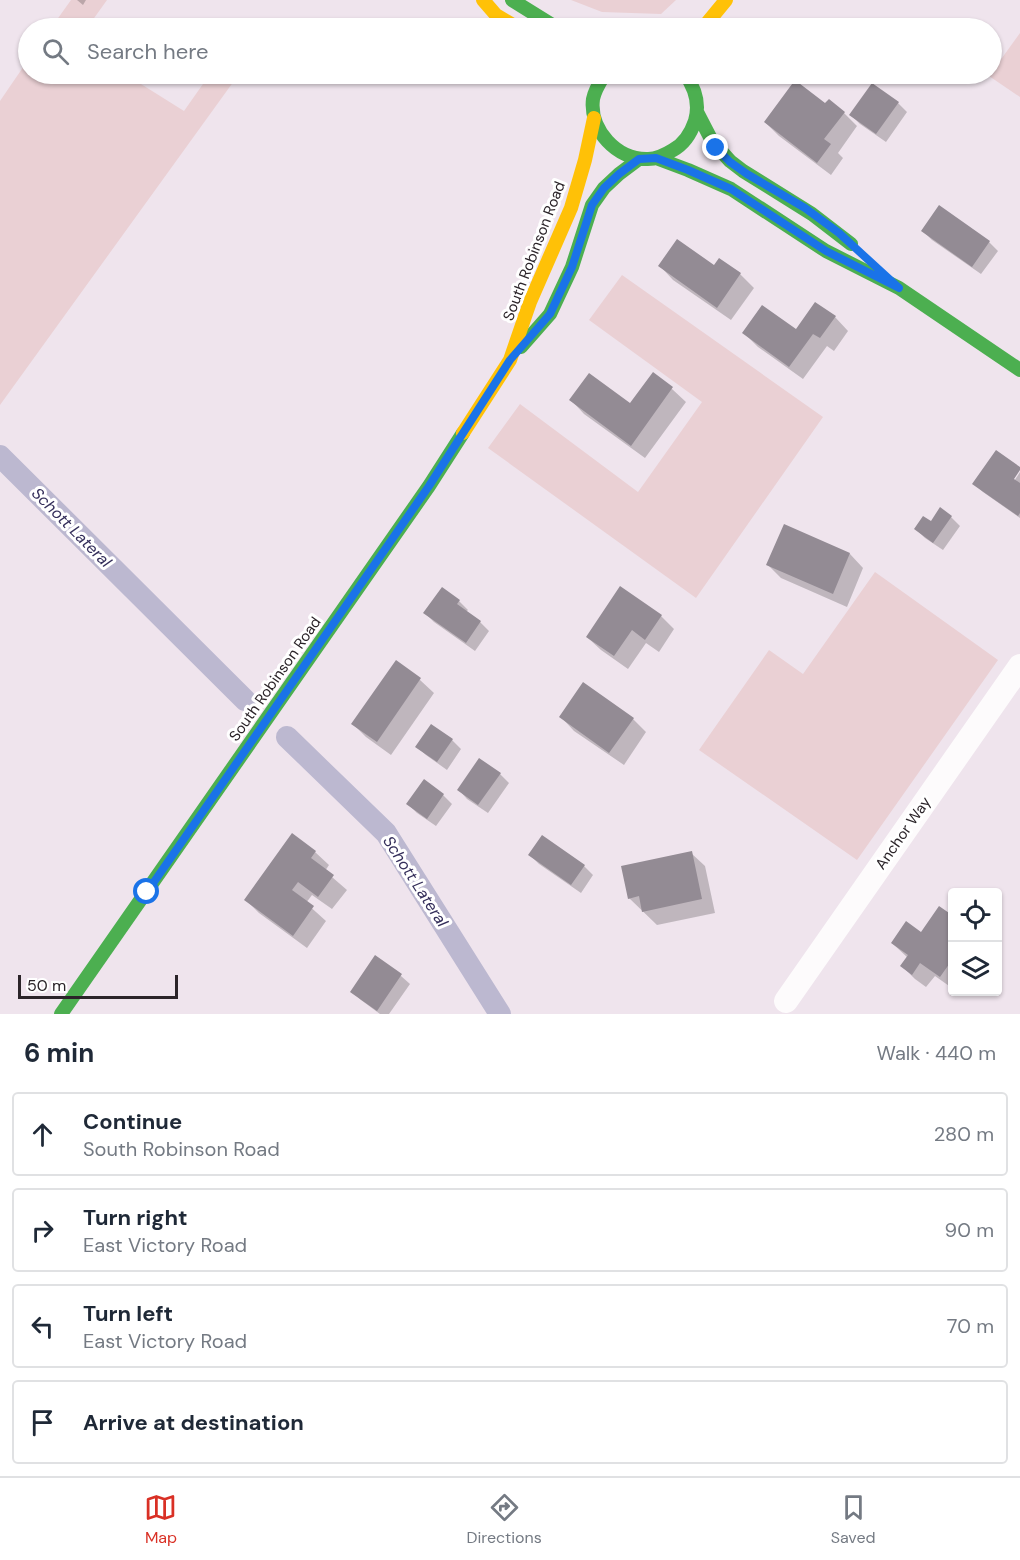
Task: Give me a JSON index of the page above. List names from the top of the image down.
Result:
{
  "streets": {
    "street": ["South Robinson Road", "Anchor Way"]
  },
  "water": ["Schott Lateral"],
  "scale_bar": "50 m",
  "page": {
    "search": "Search here",
    "scale": "50 m",
    "heading": ["6 min", "Walk · 440 m"],
    "list": [
      ["Continue", "South Robinson Road", "280 m"],
      ["Turn right", "East Victory Road", "90 m"],
      ["Turn left", "East Victory Road", "70 m"],
      "Arrive at destination"
    ],
    "nav": ["Map", "Directions", "Saved"]
  }
}
